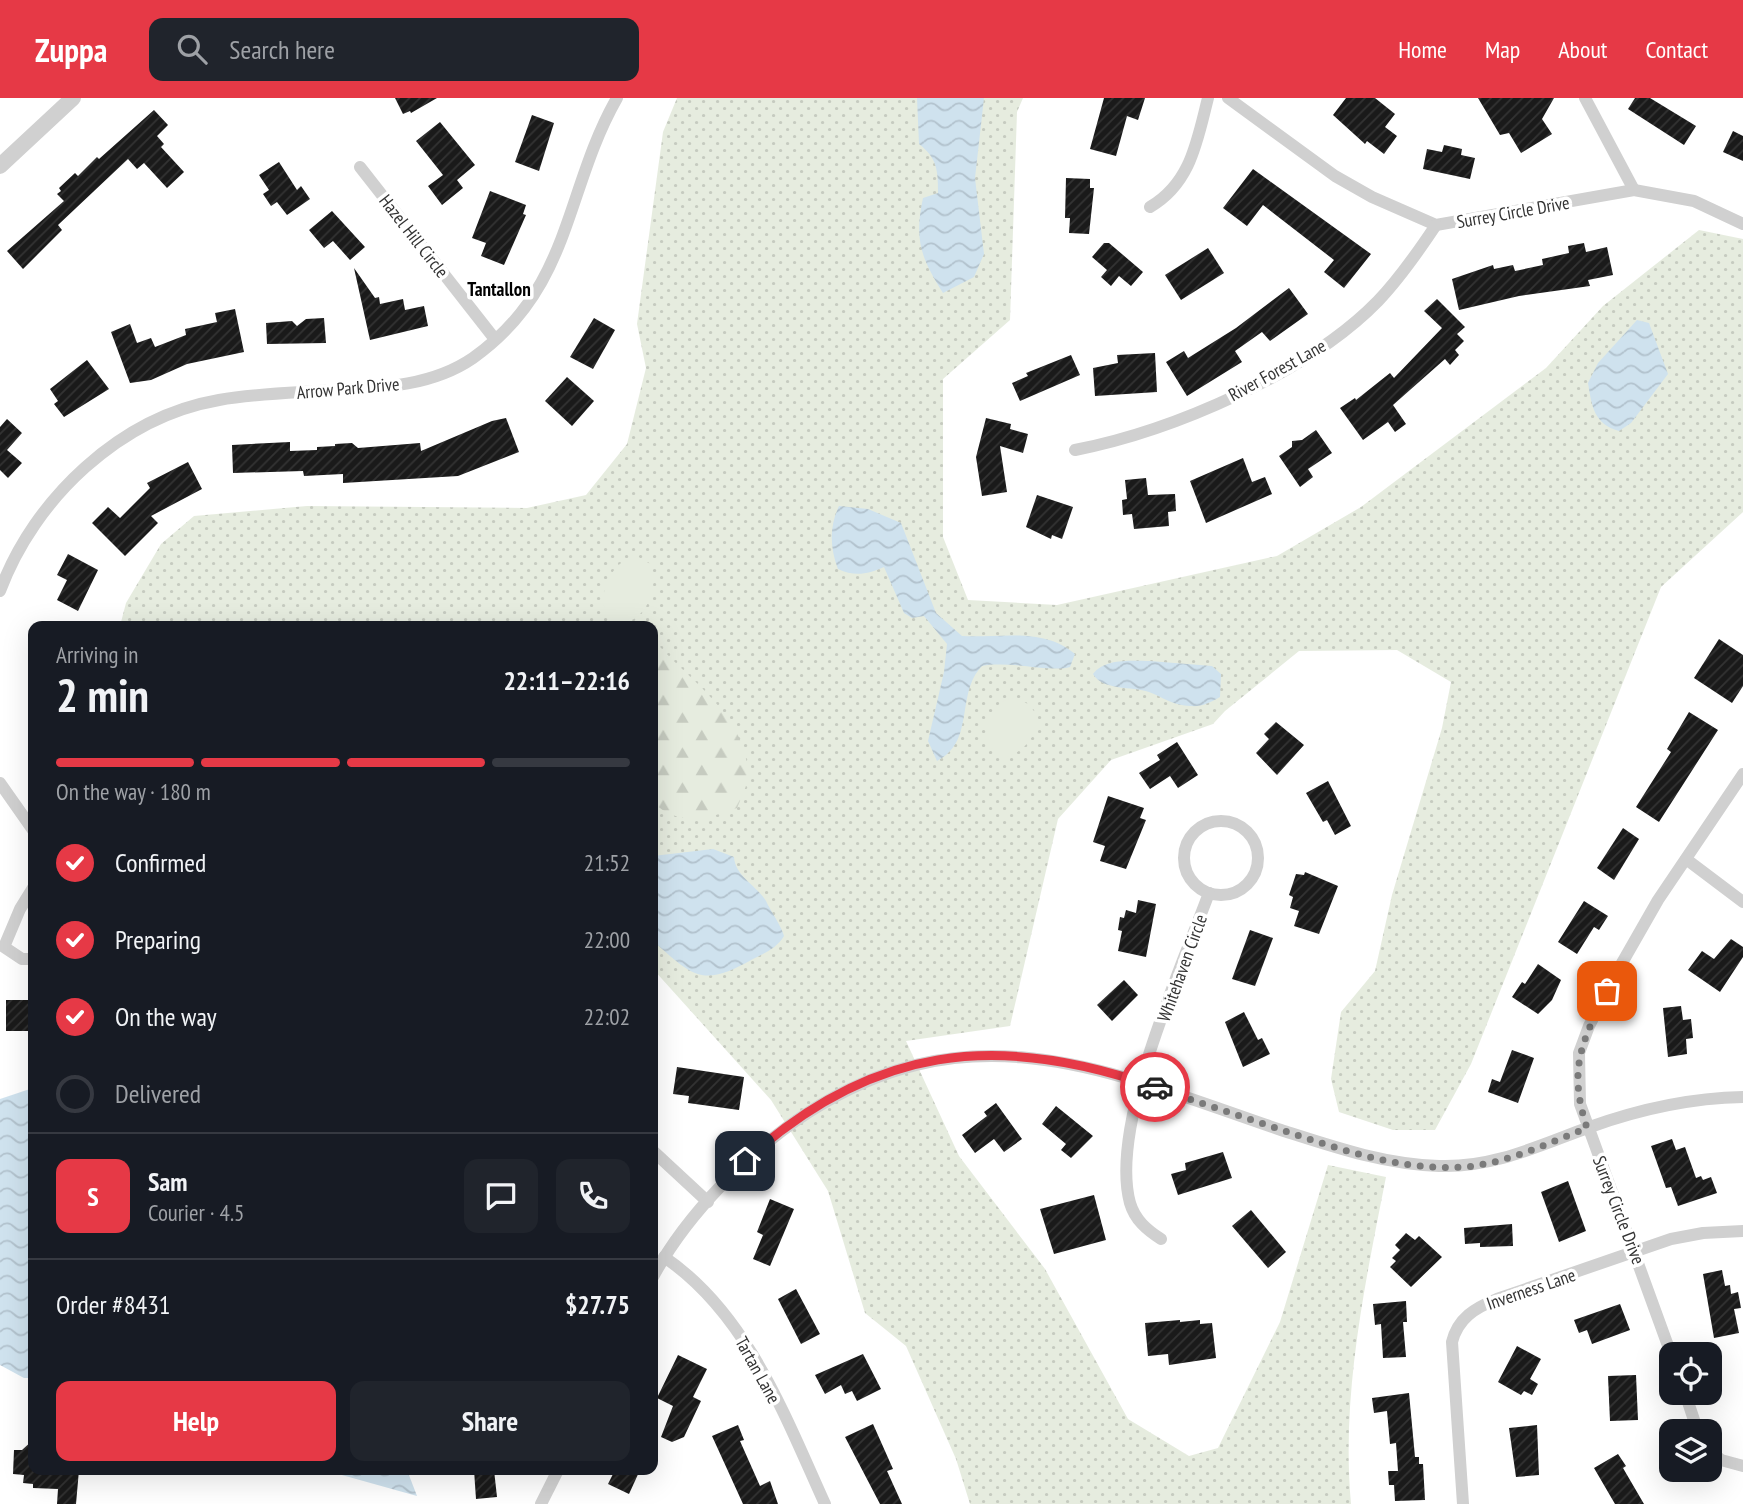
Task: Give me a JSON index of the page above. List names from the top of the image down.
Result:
{
  "streets": {
    "street": [
      "Surrey Circle Drive",
      "Hazel Hill Circle",
      "River Forest Lane",
      "Arrow Park Drive",
      "Whitehaven Circle",
      "Inverness Lane",
      "Tartan Lane"
    ]
  },
  "crossings": [
    ["Surrey Circle Drive", "River Forest Lane"],
    ["Surrey Circle Drive", "Inverness Lane"],
    ["Hazel Hill Circle", "Arrow Park Drive"]
  ],
  "districts": ["Tantallon"],
  "page": {
    "header": "Zuppa",
    "search": "Search here",
    "nav": [
      "Home",
      "Map",
      "About",
      "Contact"
    ],
    "heading": ["2 min", "Arriving in", "22:11–22:16"],
    "panel": [
      "Sam",
      "Courier · 4.5",
      "Order #8431",
      "$27.75"
    ],
    "bar": "On the way · 180 m",
    "list": [
      ["Confirmed", "21:52"],
      ["Preparing", "22:00"],
      ["On the way", "22:02"],
      "Delivered"
    ],
    "round": "S",
    "buttons": ["Help", "Share"]
  }
}
